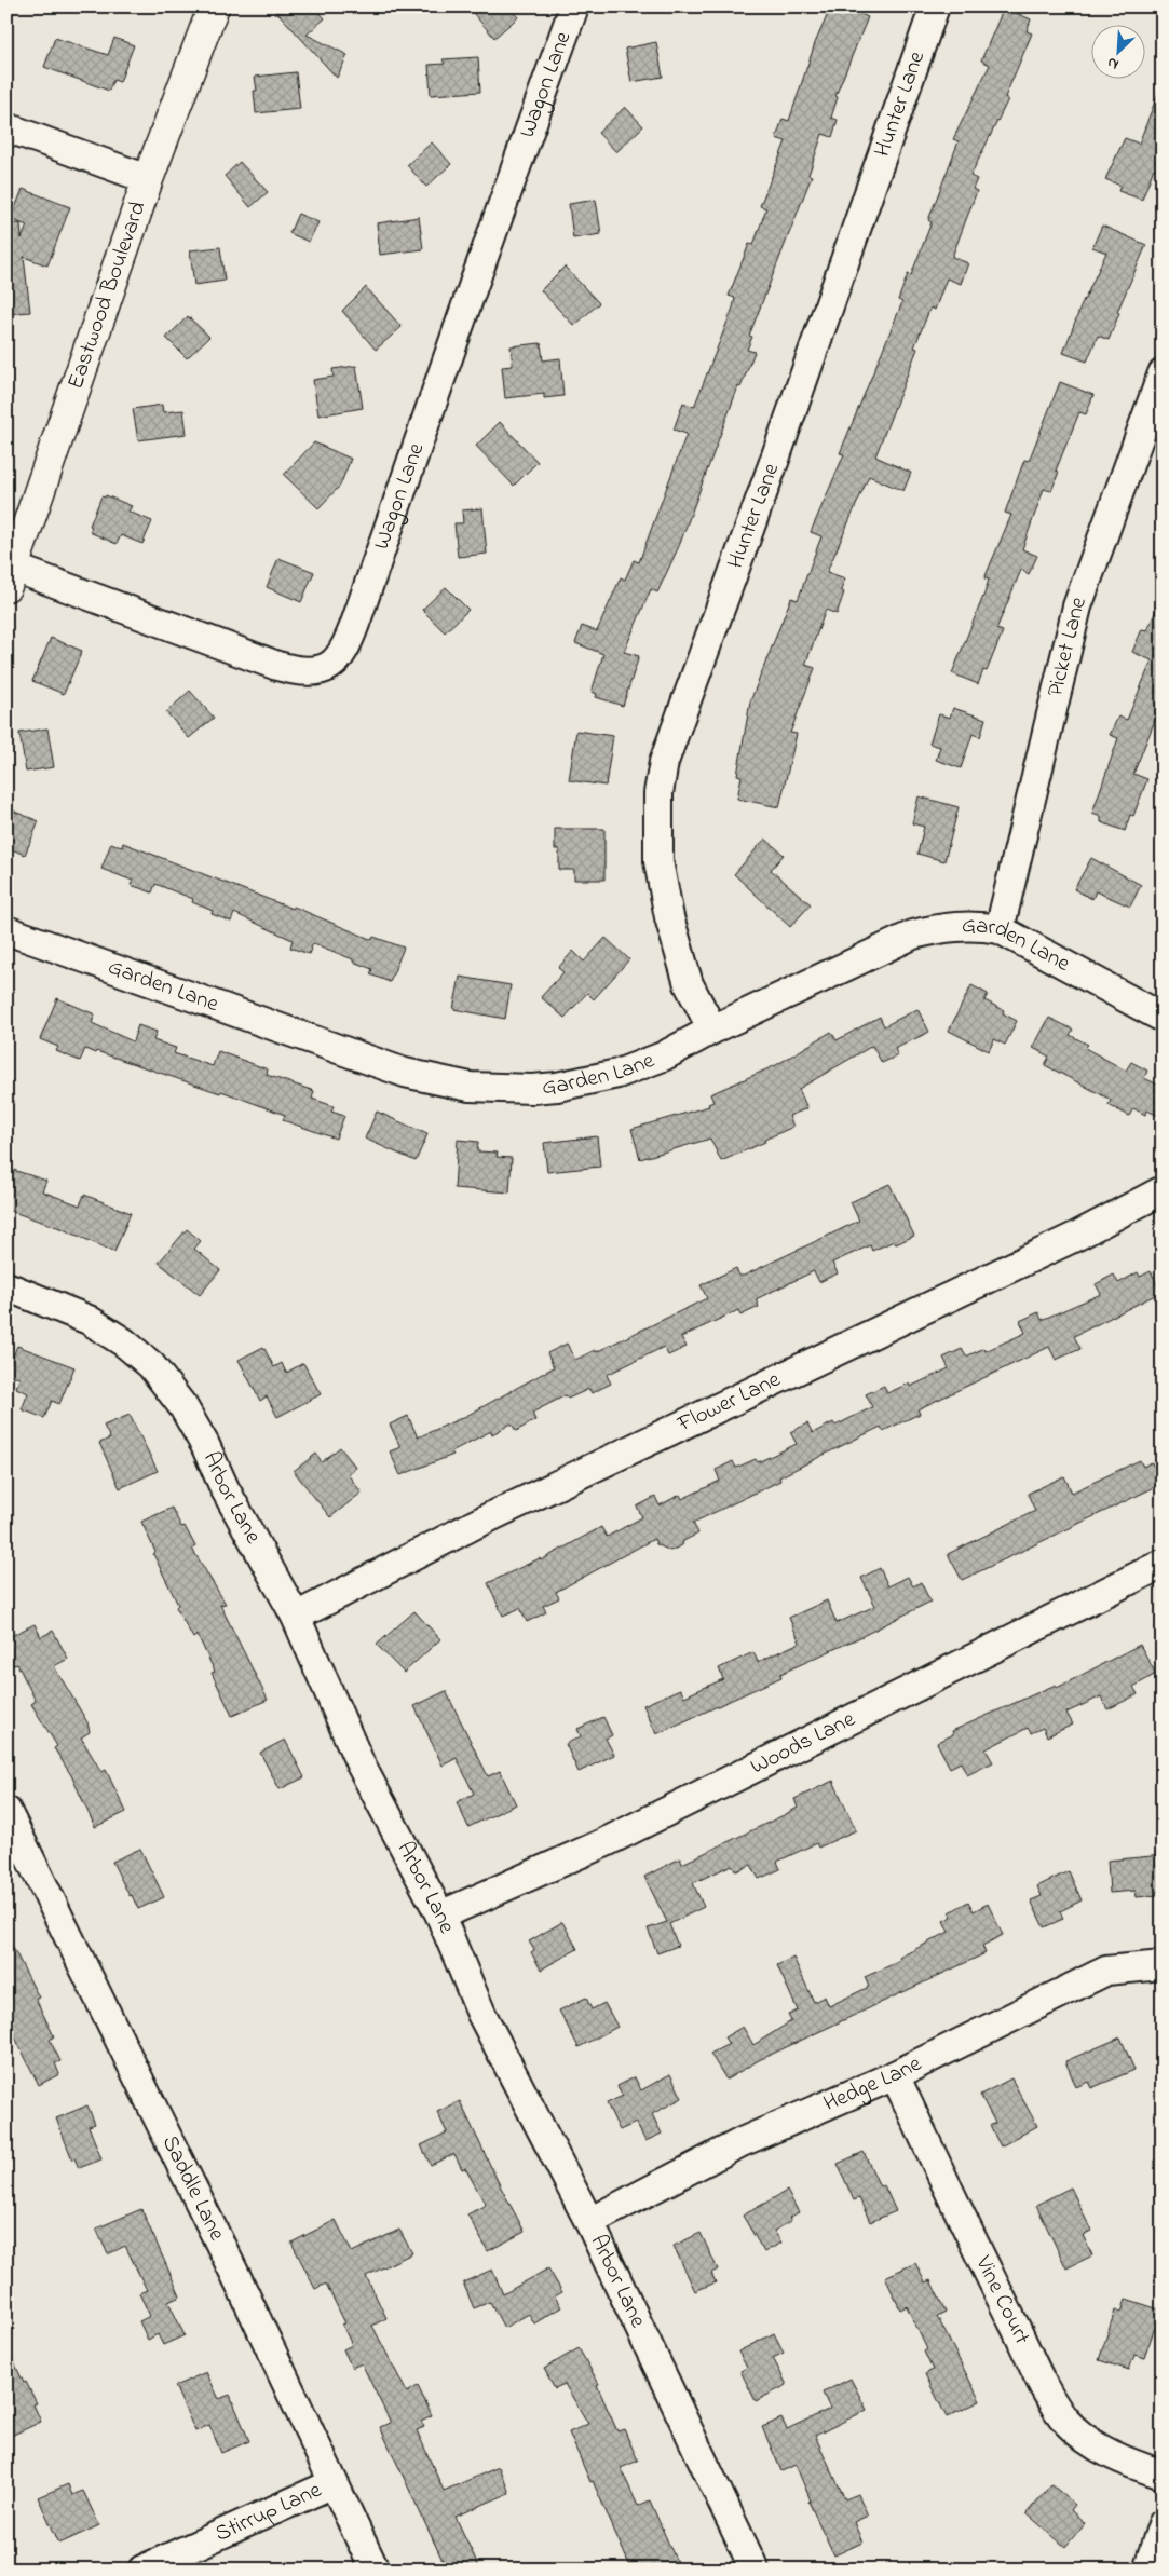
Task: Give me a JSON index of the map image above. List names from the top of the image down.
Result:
{
  "streets": {
    "street": [
      "Wagon Lane",
      "Hunter Lane",
      "Eastwood Boulevard",
      "Picket Lane",
      "Garden Lane",
      "Flower Lane",
      "Arbor Lane",
      "Woods Lane",
      "Hedge Lane",
      "Saddle Lane",
      "Vine Court",
      "Stirrup Lane"
    ]
  },
  "crossings": [
    ["Wagon Lane", "Eastwood Boulevard"],
    ["Hunter Lane", "Garden Lane"],
    ["Picket Lane", "Garden Lane"],
    ["Flower Lane", "Arbor Lane"],
    ["Arbor Lane", "Woods Lane"],
    ["Arbor Lane", "Hedge Lane"],
    ["Hedge Lane", "Vine Court"],
    ["Saddle Lane", "Stirrup Lane"]
  ],
  "north": "bottom left"
}
